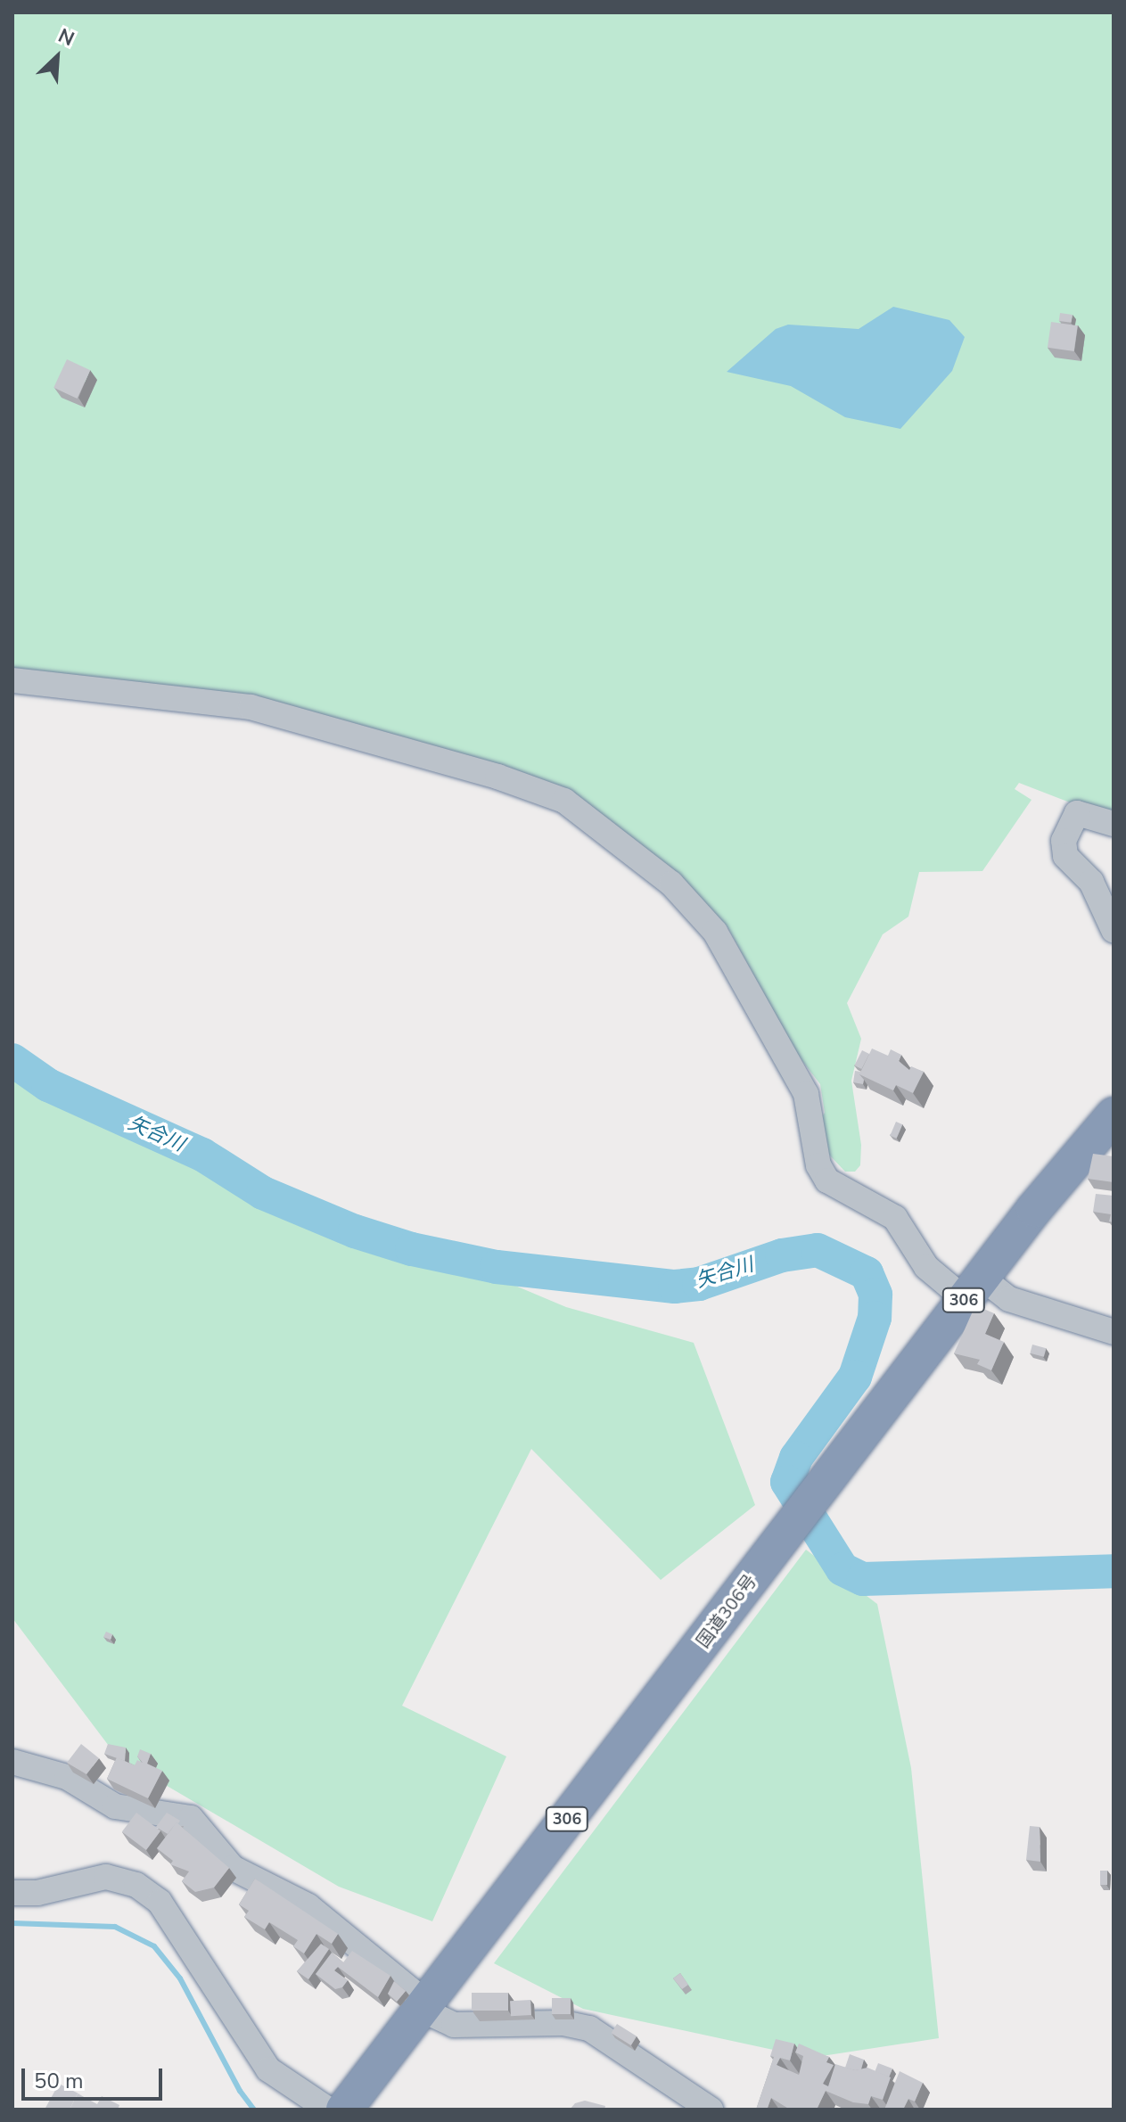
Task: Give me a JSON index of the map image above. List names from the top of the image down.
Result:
{
  "streets": {
    "highway": ["306", "国道306号"]
  },
  "water": ["矢合川"],
  "scale_bar": "50 m",
  "north": "top right"
}
